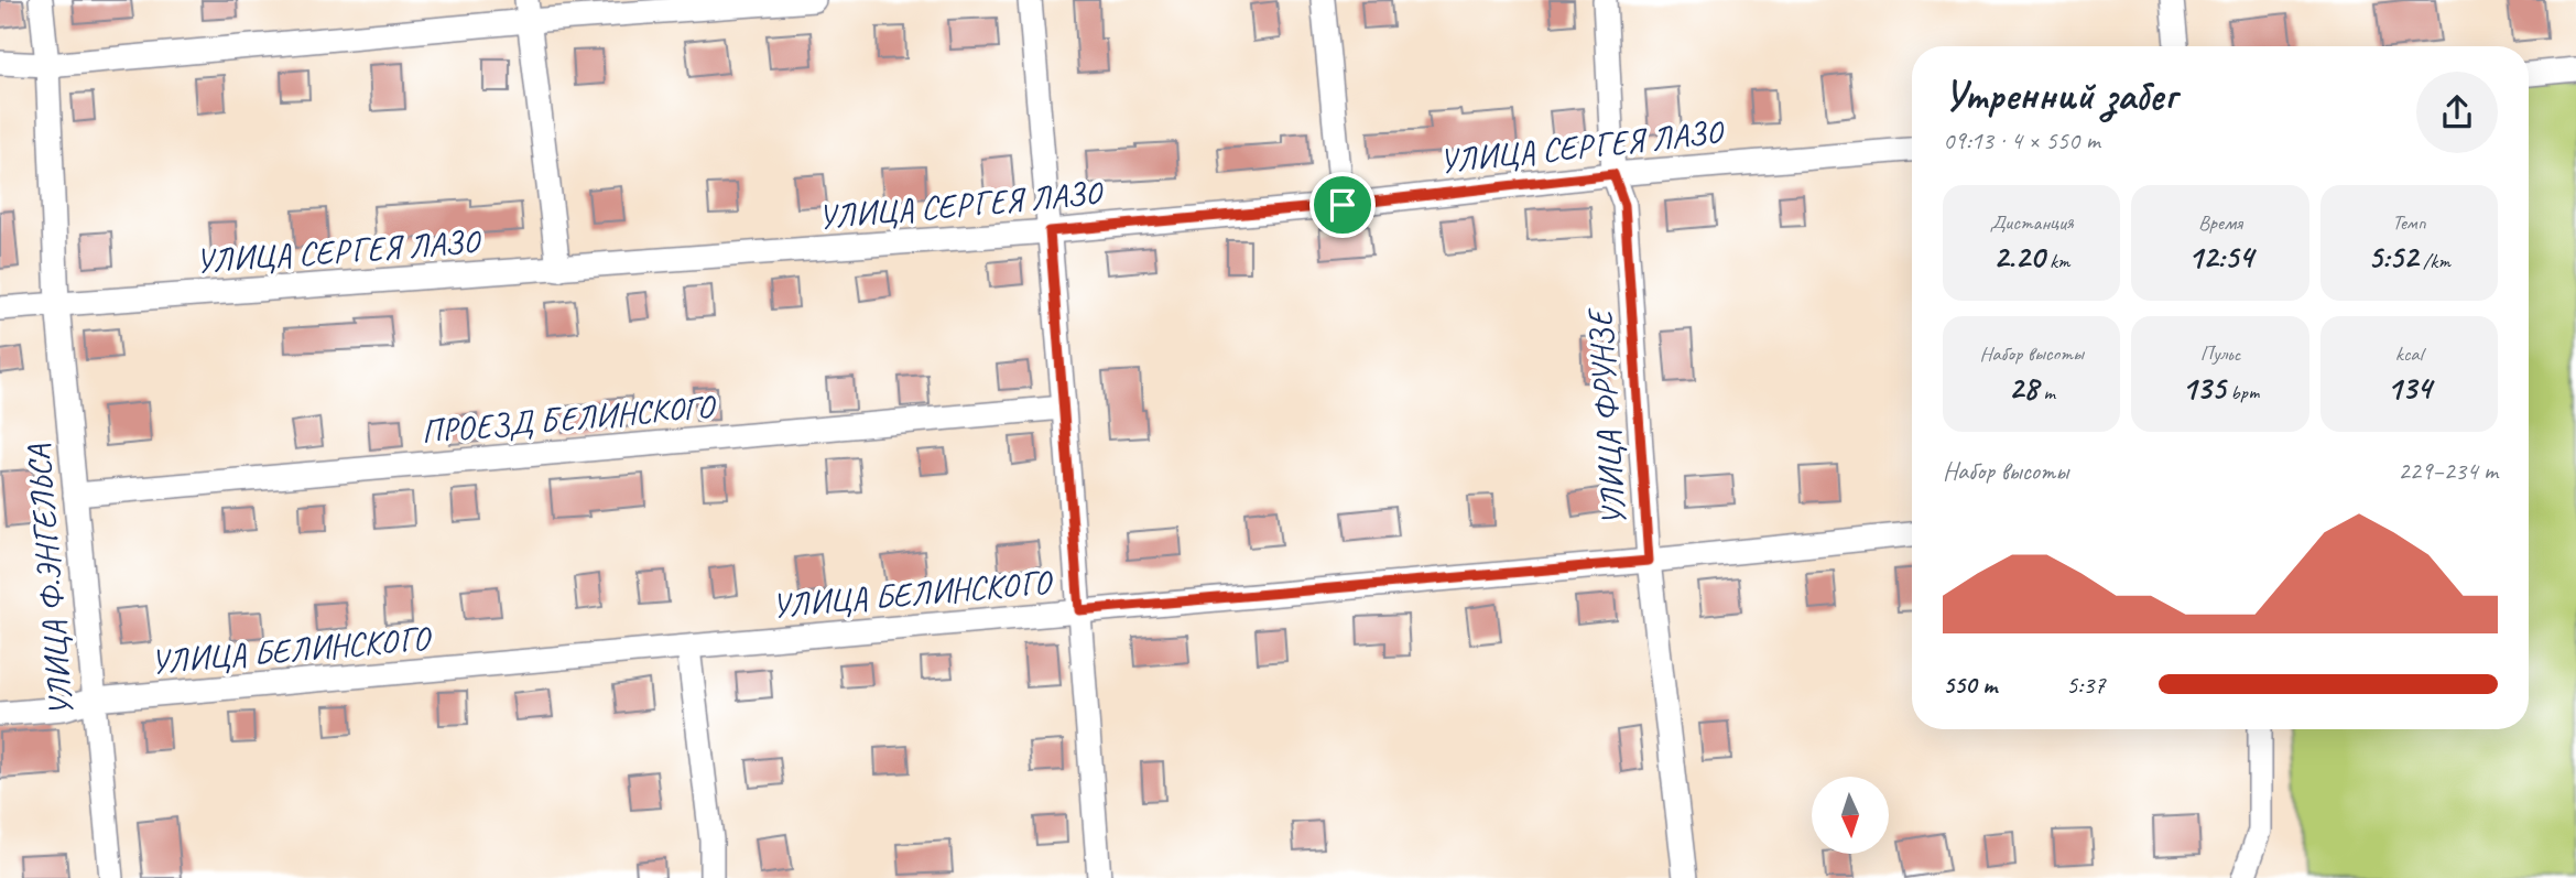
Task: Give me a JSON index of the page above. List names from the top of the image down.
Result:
{
  "streets": {
    "street": [
      "УЛИЦА СЕРГЕЯ ЛАЗО",
      "ПРОЕЗД БЕЛИНСКОГО",
      "УЛИЦА ФРУНЗЕ",
      "УЛИЦА Ф.ЭНГЕЛЬСА",
      "УЛИЦА БЕЛИНСКОГО"
    ]
  },
  "crossings": [
    ["УЛИЦА СЕРГЕЯ ЛАЗО", "УЛИЦА ФРУНЗЕ"],
    ["УЛИЦА СЕРГЕЯ ЛАЗО", "УЛИЦА Ф.ЭНГЕЛЬСА"],
    ["ПРОЕЗД БЕЛИНСКОГО", "УЛИЦА Ф.ЭНГЕЛЬСА"],
    ["УЛИЦА ФРУНЗЕ", "УЛИЦА БЕЛИНСКОГО"],
    ["УЛИЦА Ф.ЭНГЕЛЬСА", "УЛИЦА БЕЛИНСКОГО"]
  ],
  "north": "bottom",
  "page": {
    "heading": ["Утренний забег", "09:13 · 4 × 550 m"],
    "stats": [
      ["Дистанция", "2.20 km"],
      ["Время", "12:54"],
      ["Темп", "5:52 /km"],
      ["Набор высоты", "28 m"],
      ["Пульс", "135 bpm"],
      ["kcal", "134"]
    ],
    "chart": ["Набор высоты", "229–234 m"],
    "list": [
      {
        "name": "550 m",
        "note": "5:37"
      }
    ]
  }
}
